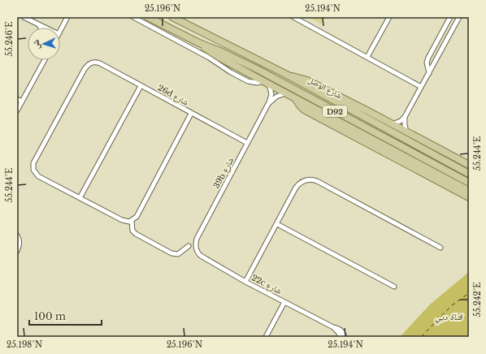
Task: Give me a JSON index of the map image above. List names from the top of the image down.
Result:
{
  "streets": {
    "main road": ["شارع الوصل", "D92"],
    "street": ["26d شارع", "39b شارع", "22c شارع"]
  },
  "crossings": [
    ["شارع الوصل", "39b شارع"],
    ["26d شارع", "39b شارع"],
    ["39b شارع", "22c شارع"]
  ],
  "water": ["قناة دبي"],
  "scale_bar": "100 m",
  "north": "left",
  "coordinates": [
    "25.196°N",
    "25.194°N",
    "55.246°E",
    "55.244°E",
    "55.242°E",
    "25.198°N"
  ]
}
